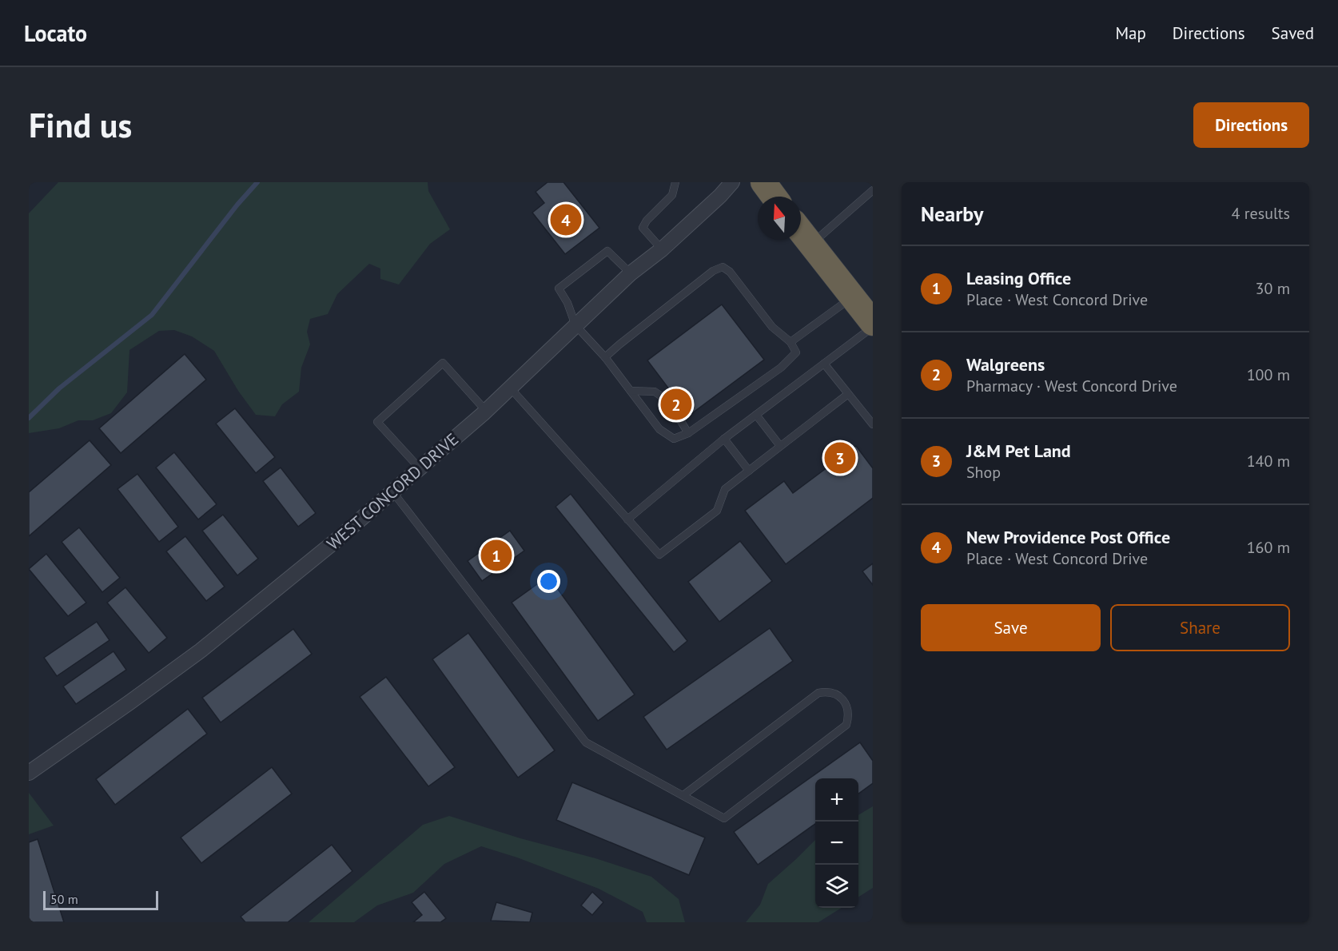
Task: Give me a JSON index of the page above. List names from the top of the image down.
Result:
{
  "streets": {
    "street": ["WEST CONCORD DRIVE"]
  },
  "scale_bar": "50 m",
  "north": "top",
  "page": {
    "header": "Locato",
    "nav": ["Map", "Directions", "Saved"],
    "buttons": [
      "Directions",
      ["Save", "Share"]
    ],
    "title": "Find us",
    "heading": ["Nearby", "4 results"],
    "pins": [
      "4",
      "2",
      "3",
      "1"
    ],
    "list": [
      {
        "mark": "1",
        "name": "Leasing Office",
        "note": "Place · West Concord Drive",
        "value": "30 m"
      },
      {
        "mark": "2",
        "name": "Walgreens",
        "note": "Pharmacy · West Concord Drive",
        "value": "100 m"
      },
      {
        "mark": "3",
        "name": "J&M Pet Land",
        "note": "Shop",
        "value": "140 m"
      },
      {
        "mark": "4",
        "name": "New Providence Post Office",
        "note": "Place · West Concord Drive",
        "value": "160 m"
      }
    ],
    "map_buttons": ["+", "−"],
    "scale": "50 m"
  }
}
